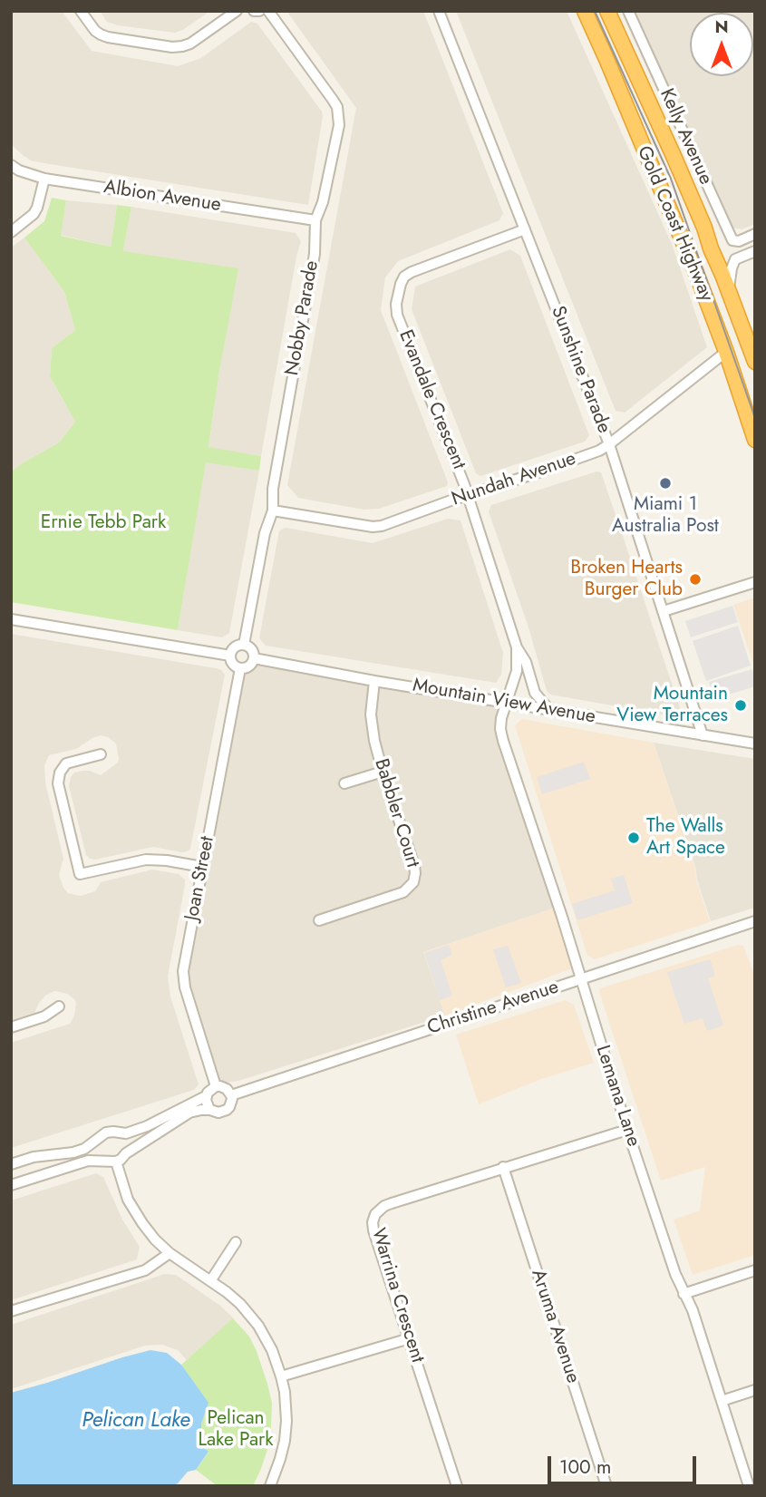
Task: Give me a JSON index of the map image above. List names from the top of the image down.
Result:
{
  "streets": {
    "highway": ["Gold Coast Highway"],
    "street": [
      "Kelly Avenue",
      "Albion Avenue",
      "Nobby Parade",
      "Sunshine Parade",
      "Evandale Crescent",
      "Nundah Avenue",
      "Mountain View Avenue",
      "Babbler Court",
      "Joan Street",
      "Christine Avenue",
      "Lemana Lane",
      "Warrina Crescent",
      "Aruma Avenue"
    ]
  },
  "crossings": [
    ["Albion Avenue", "Nobby Parade"],
    ["Gold Coast Highway", "Nundah Avenue"],
    ["Nobby Parade", "Nundah Avenue"],
    ["Nobby Parade", "Mountain View Avenue"],
    ["Nobby Parade", "Joan Street"],
    ["Sunshine Parade", "Evandale Crescent"],
    ["Sunshine Parade", "Nundah Avenue"],
    ["Sunshine Parade", "Mountain View Avenue"],
    ["Evandale Crescent", "Nundah Avenue"],
    ["Evandale Crescent", "Mountain View Avenue"],
    ["Evandale Crescent", "Lemana Lane"],
    ["Mountain View Avenue", "Babbler Court"],
    ["Mountain View Avenue", "Joan Street"],
    ["Mountain View Avenue", "Lemana Lane"],
    ["Joan Street", "Christine Avenue"],
    ["Christine Avenue", "Lemana Lane"],
    ["Lemana Lane", "Warrina Crescent"],
    ["Warrina Crescent", "Aruma Avenue"]
  ],
  "water": ["Pelican Lake"],
  "parks": ["Ernie Tebb Park", "Pelican Lake Park"],
  "places": [
    "Miami 1 Australia Post",
    "Broken Hearts Burger Club",
    "Mountain View Terraces",
    "The Walls Art Space"
  ],
  "scale_bar": "100 m",
  "north": "top"
}
